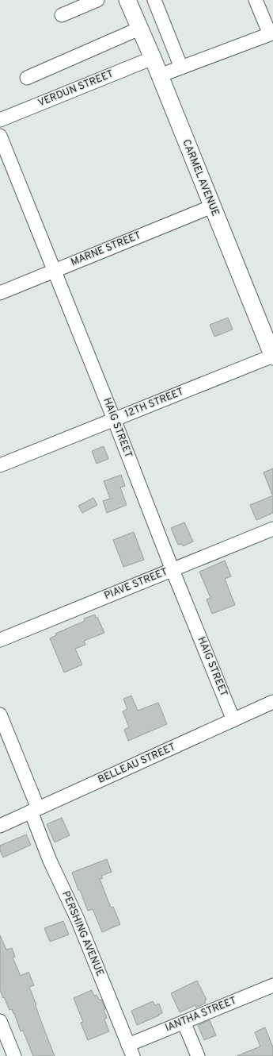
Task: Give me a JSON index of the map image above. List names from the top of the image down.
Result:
{
  "streets": {
    "main road": ["CARMEL AVENUE"],
    "street": [
      "VERDUN STREET",
      "MARNE STREET",
      "12TH STREET",
      "HAIG STREET",
      "PIAVE STREET",
      "BELLEAU STREET",
      "PERSHING AVENUE",
      "IANTHA STREET"
    ]
  },
  "crossings": [
    ["VERDUN STREET", "CARMEL AVENUE"],
    ["CARMEL AVENUE", "MARNE STREET"],
    ["CARMEL AVENUE", "12TH STREET"],
    ["MARNE STREET", "HAIG STREET"],
    ["12TH STREET", "HAIG STREET"],
    ["HAIG STREET", "PIAVE STREET"],
    ["HAIG STREET", "BELLEAU STREET"],
    ["BELLEAU STREET", "PERSHING AVENUE"],
    ["PERSHING AVENUE", "IANTHA STREET"]
  ]
}
